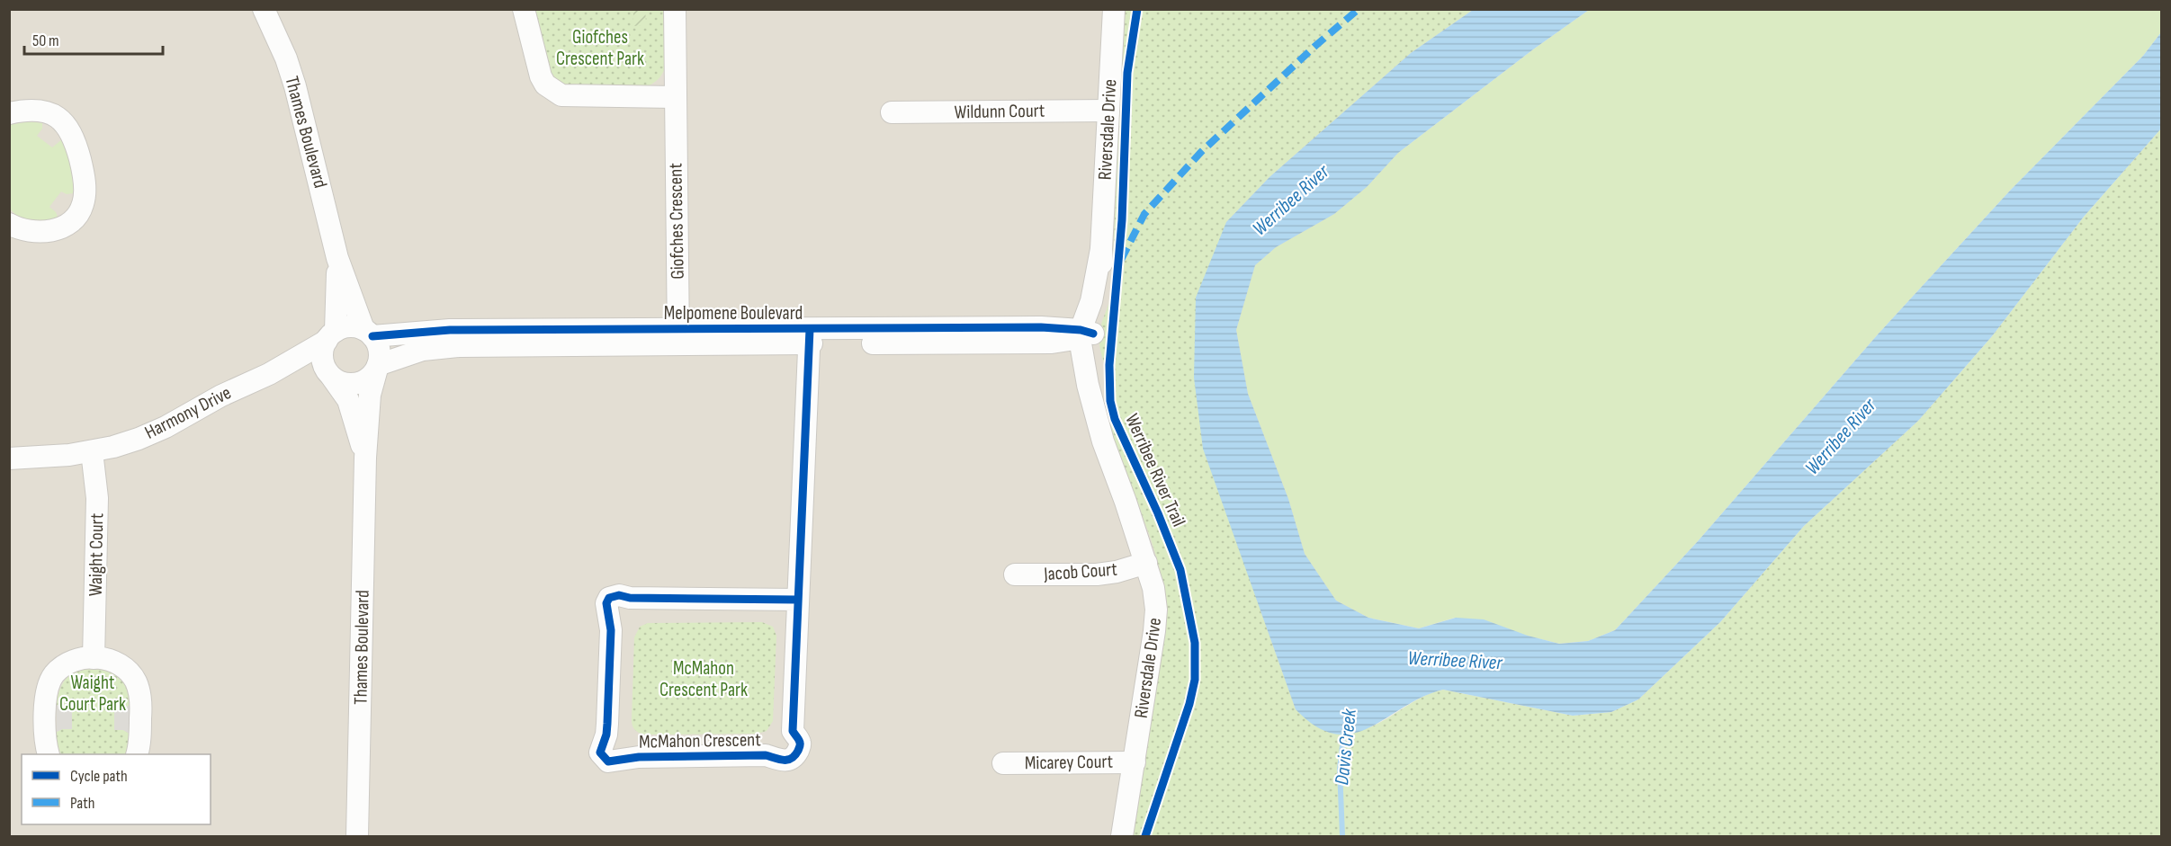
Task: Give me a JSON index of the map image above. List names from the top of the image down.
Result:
{
  "streets": {
    "street": [
      "Wildunn Court",
      "Riversdale Drive",
      "Thames Boulevard",
      "Giofches Crescent",
      "Melpomene Boulevard",
      "Harmony Drive",
      "Waight Court",
      "Jacob Court",
      "McMahon Crescent",
      "Micarey Court"
    ],
    "cycle path": ["Werribee River Trail"]
  },
  "crossings": [
    ["Wildunn Court", "Riversdale Drive"],
    ["Riversdale Drive", "Melpomene Boulevard"],
    ["Riversdale Drive", "Jacob Court"],
    ["Riversdale Drive", "Micarey Court"],
    ["Thames Boulevard", "Melpomene Boulevard"],
    ["Thames Boulevard", "Harmony Drive"],
    ["Giofches Crescent", "Melpomene Boulevard"],
    ["Melpomene Boulevard", "Harmony Drive"],
    ["Melpomene Boulevard", "McMahon Crescent"],
    ["Harmony Drive", "Waight Court"]
  ],
  "water": ["Werribee River", "Davis Creek"],
  "parks": ["Giofches Crescent Park", "McMahon Crescent Park", "Waight Court Park"],
  "legend": ["Cycle path", "Path"],
  "scale_bar": "50 m"
}
